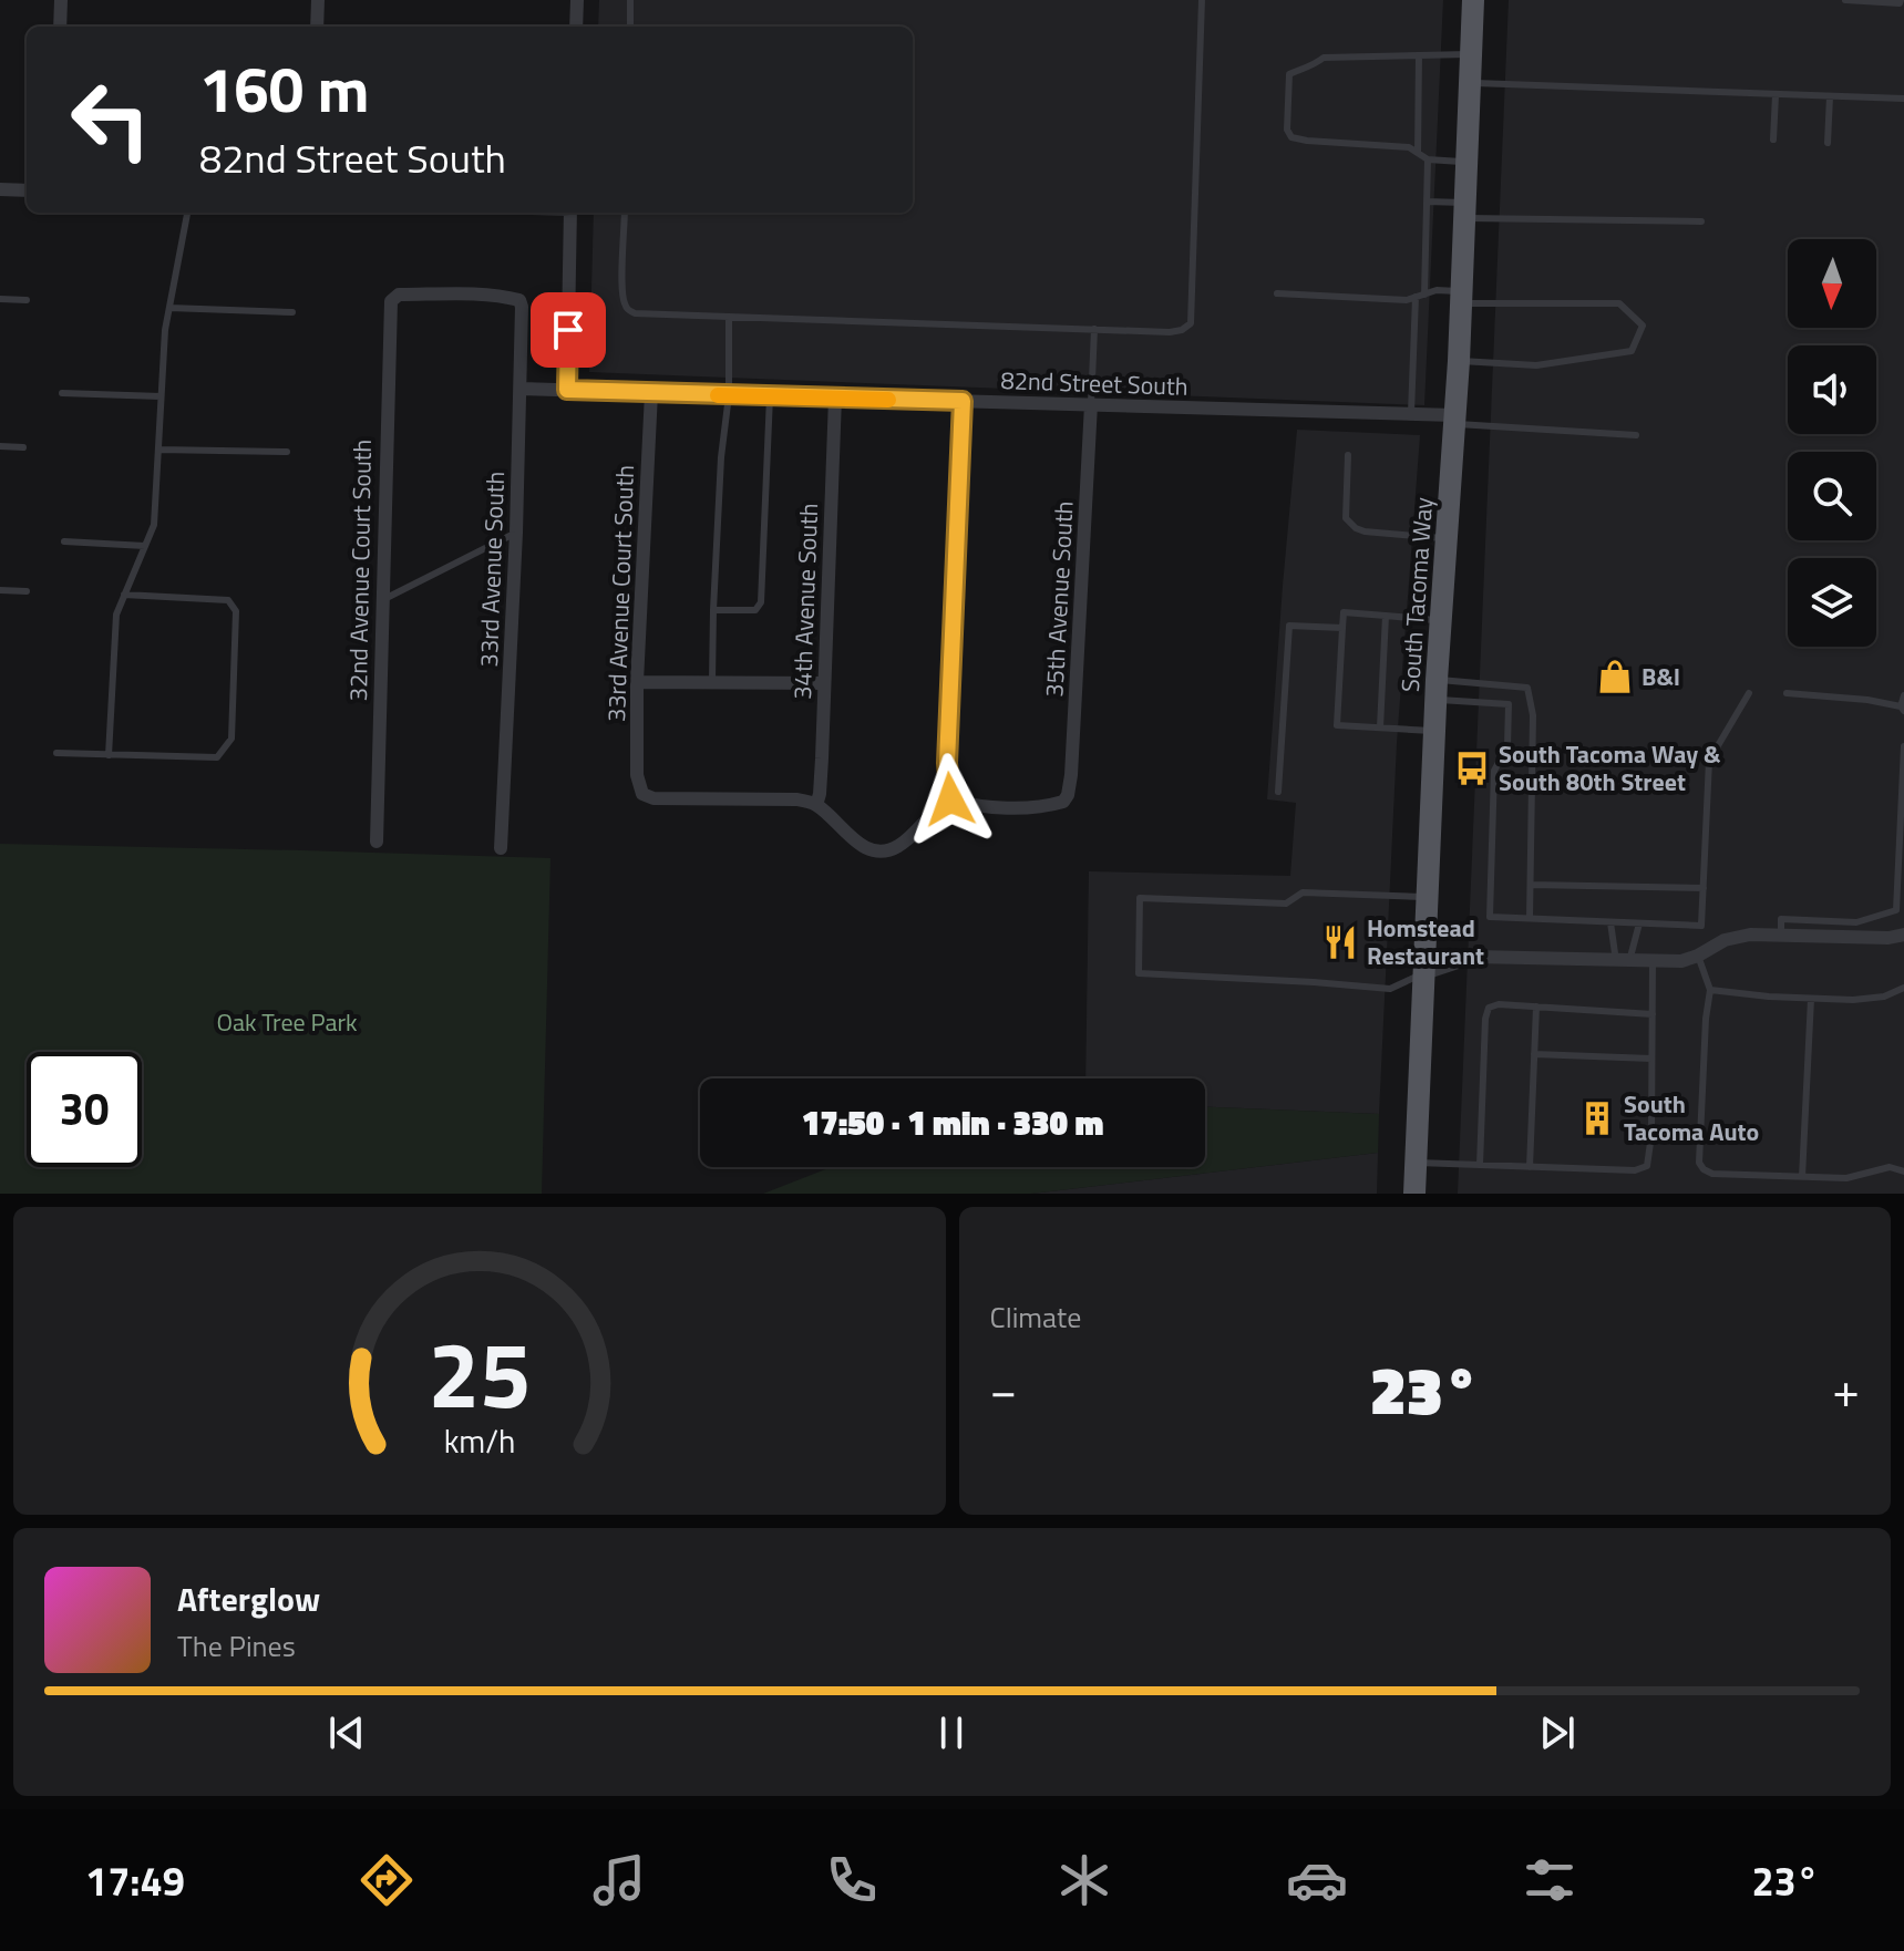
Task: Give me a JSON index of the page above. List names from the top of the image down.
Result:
{
  "streets": {
    "main road": ["South Tacoma Way"],
    "street": [
      "82nd Street South",
      "33rd Avenue South",
      "32nd Avenue Court South",
      "33rd Avenue Court South",
      "35th Avenue South",
      "34th Avenue South"
    ]
  },
  "crossings": [
    ["82nd Street South", "33rd Avenue South"],
    ["82nd Street South", "33rd Avenue Court South"],
    ["82nd Street South", "South Tacoma Way"],
    ["82nd Street South", "35th Avenue South"],
    ["82nd Street South", "34th Avenue South"],
    ["33rd Avenue South", "32nd Avenue Court South"],
    ["33rd Avenue Court South", "34th Avenue South"]
  ],
  "parks": ["Oak Tree Park"],
  "places": {
    "shop": ["B&I"],
    "bus stop": ["South Tacoma Way & South 80th Street"],
    "restaurant": ["Homstead Restaurant"],
    "building": ["South Tacoma Auto"]
  },
  "north": "bottom",
  "page": {
    "turn": ["160 m", "82nd Street South"],
    "limit": "30",
    "trip": "17:50 · 1 min · 330 m",
    "tile": "Climate",
    "heat": ["−", "23°", "+"],
    "song": ["Afterglow", "The Pines"],
    "tabs": ["17:49", "23°"],
    "gauge": ["25", "km/h"]
  }
}
